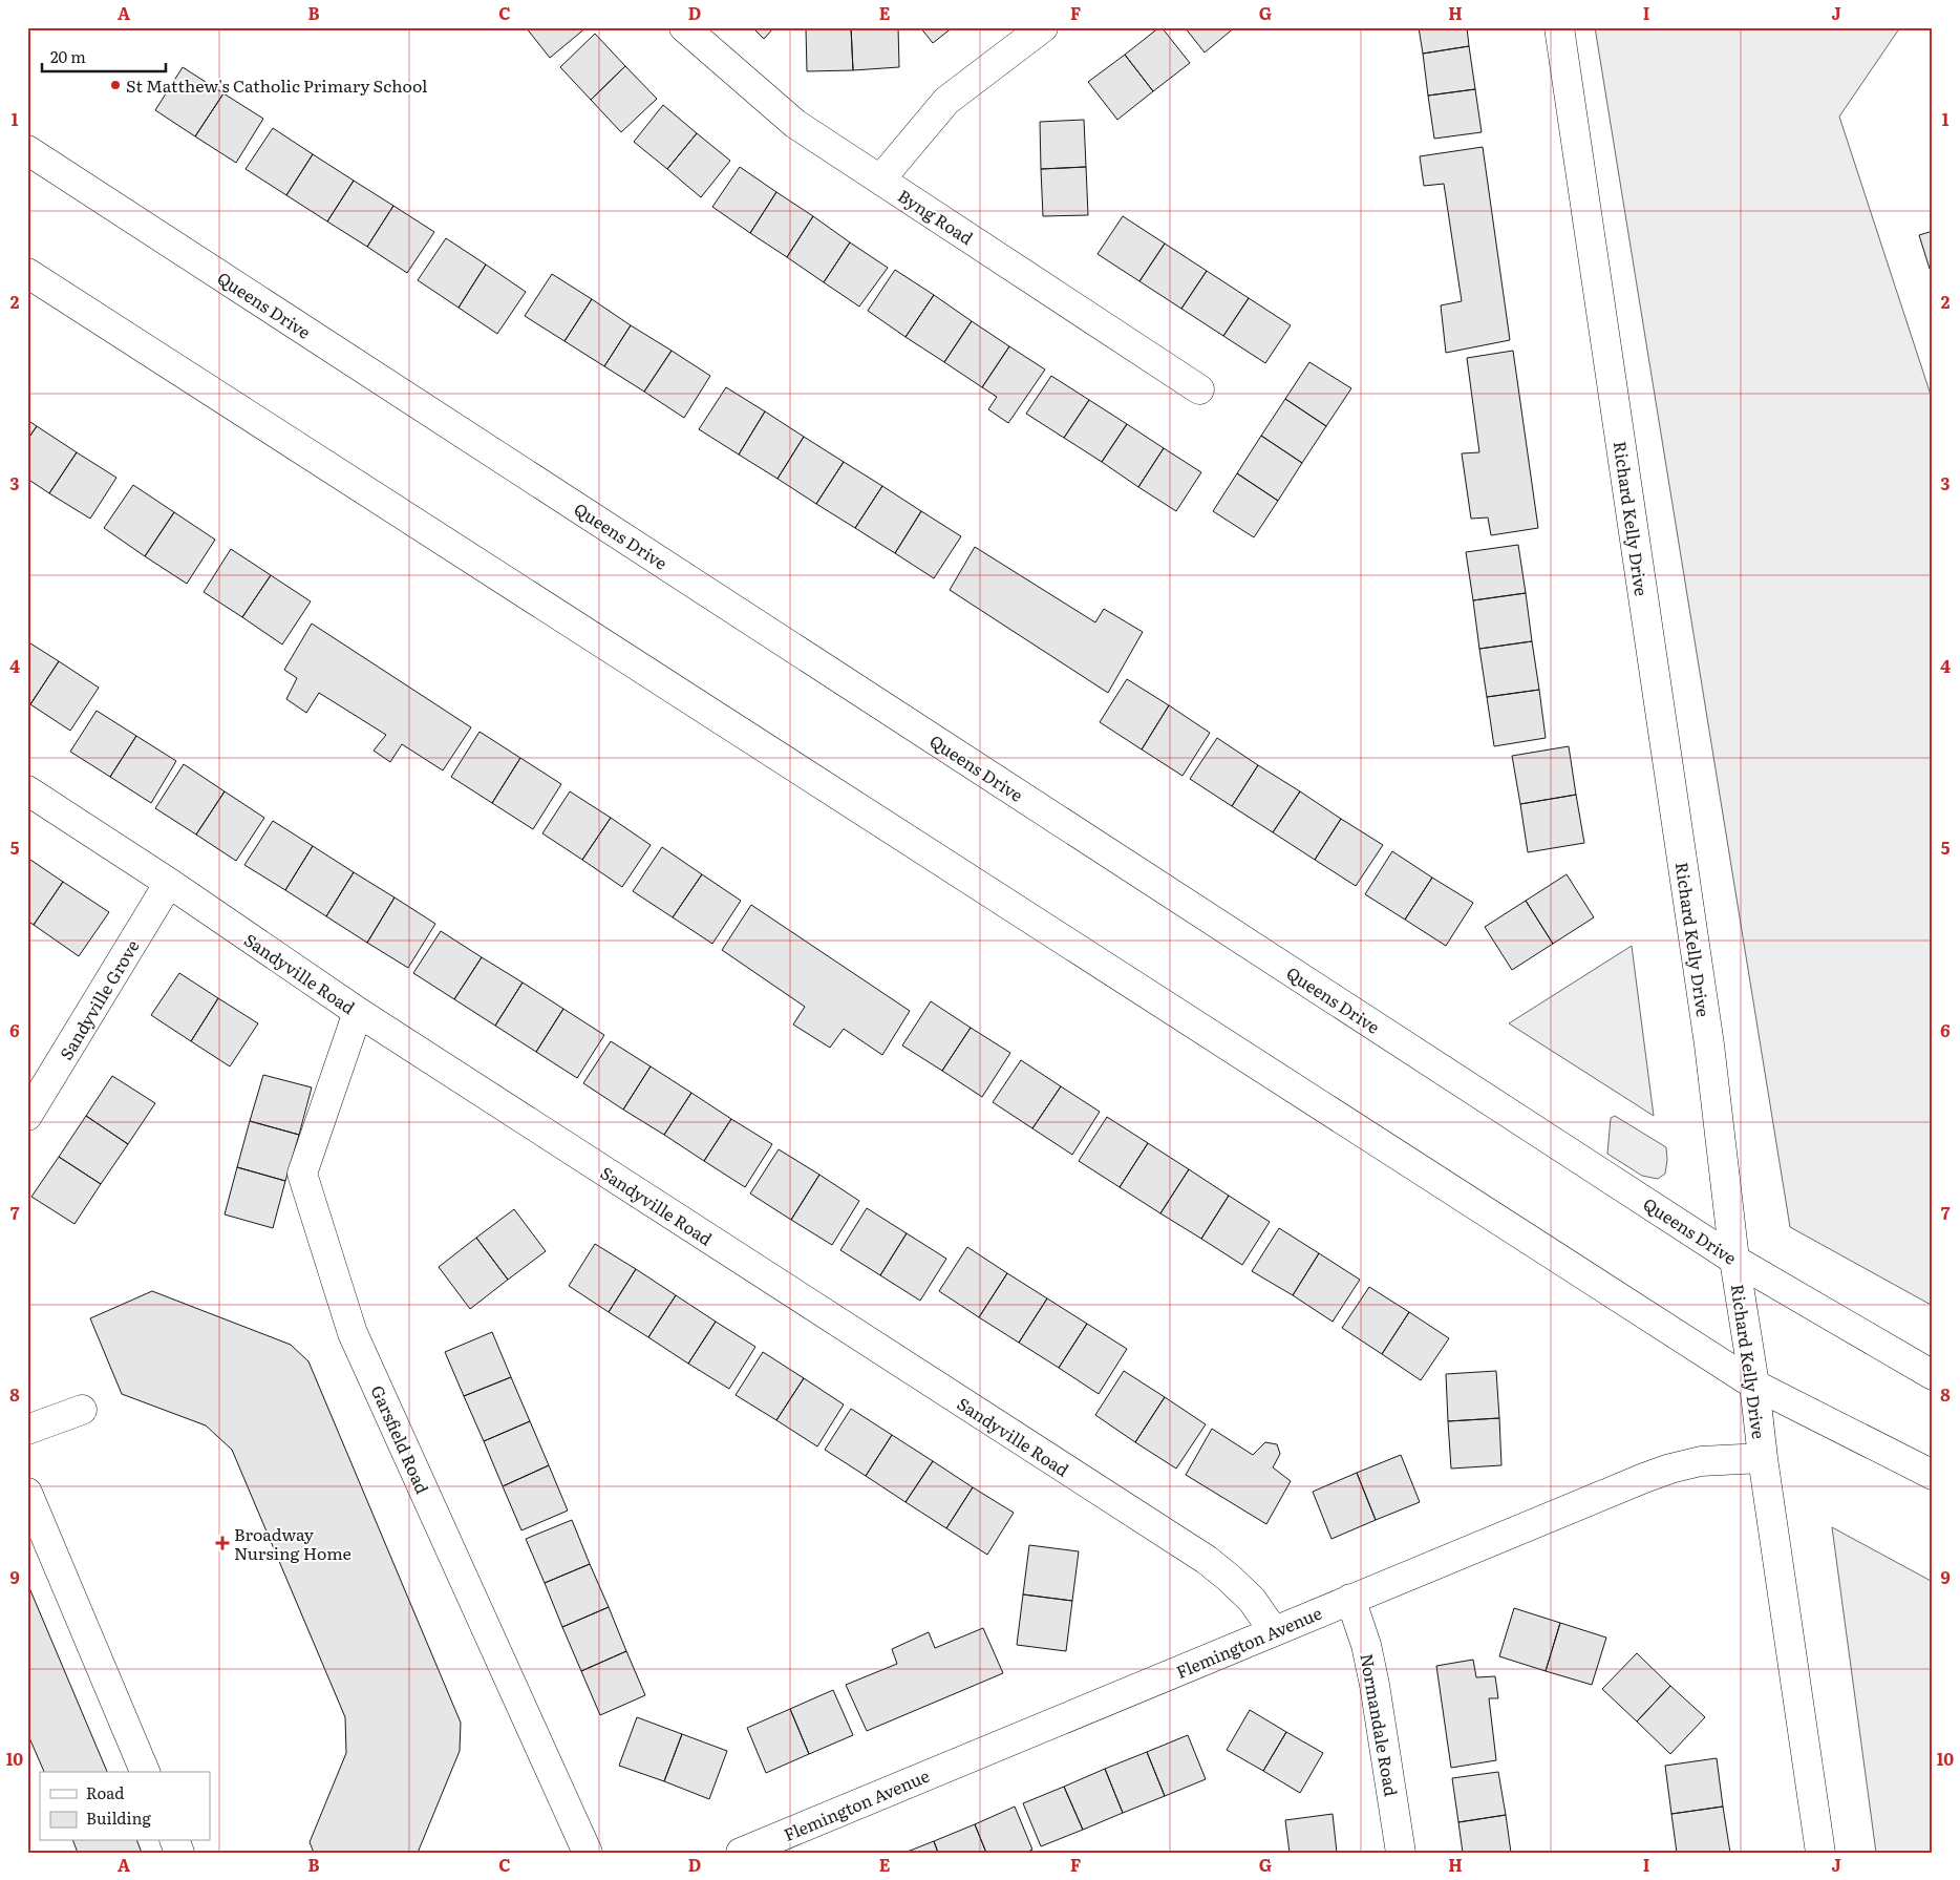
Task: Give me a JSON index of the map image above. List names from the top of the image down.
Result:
{
  "streets": {
    "main road": [
      "Byng Road",
      "Queens Drive",
      "Richard Kelly Drive",
      "Sandyville Road",
      "Sandyville Grove",
      "Garsfield Road",
      "Flemington Avenue",
      "Normandale Road"
    ]
  },
  "crossings": [
    ["Queens Drive", "Richard Kelly Drive"],
    ["Richard Kelly Drive", "Flemington Avenue"],
    ["Sandyville Road", "Sandyville Grove"],
    ["Sandyville Road", "Garsfield Road"],
    ["Sandyville Road", "Flemington Avenue"],
    ["Flemington Avenue", "Normandale Road"]
  ],
  "places": {
    "other": ["St Matthew's Catholic Primary School"],
    "health": ["Broadway Nursing Home"]
  },
  "legend": ["Road", "Building"],
  "scale_bar": "20 m",
  "grid": {
    "columns": [
      "A",
      "B",
      "C",
      "D",
      "E",
      "F",
      "G",
      "H",
      "I",
      "J"
    ],
    "rows": [
      "1",
      "2",
      "3",
      "4",
      "5",
      "6",
      "7",
      "8",
      "9",
      "10"
    ]
  }
}
